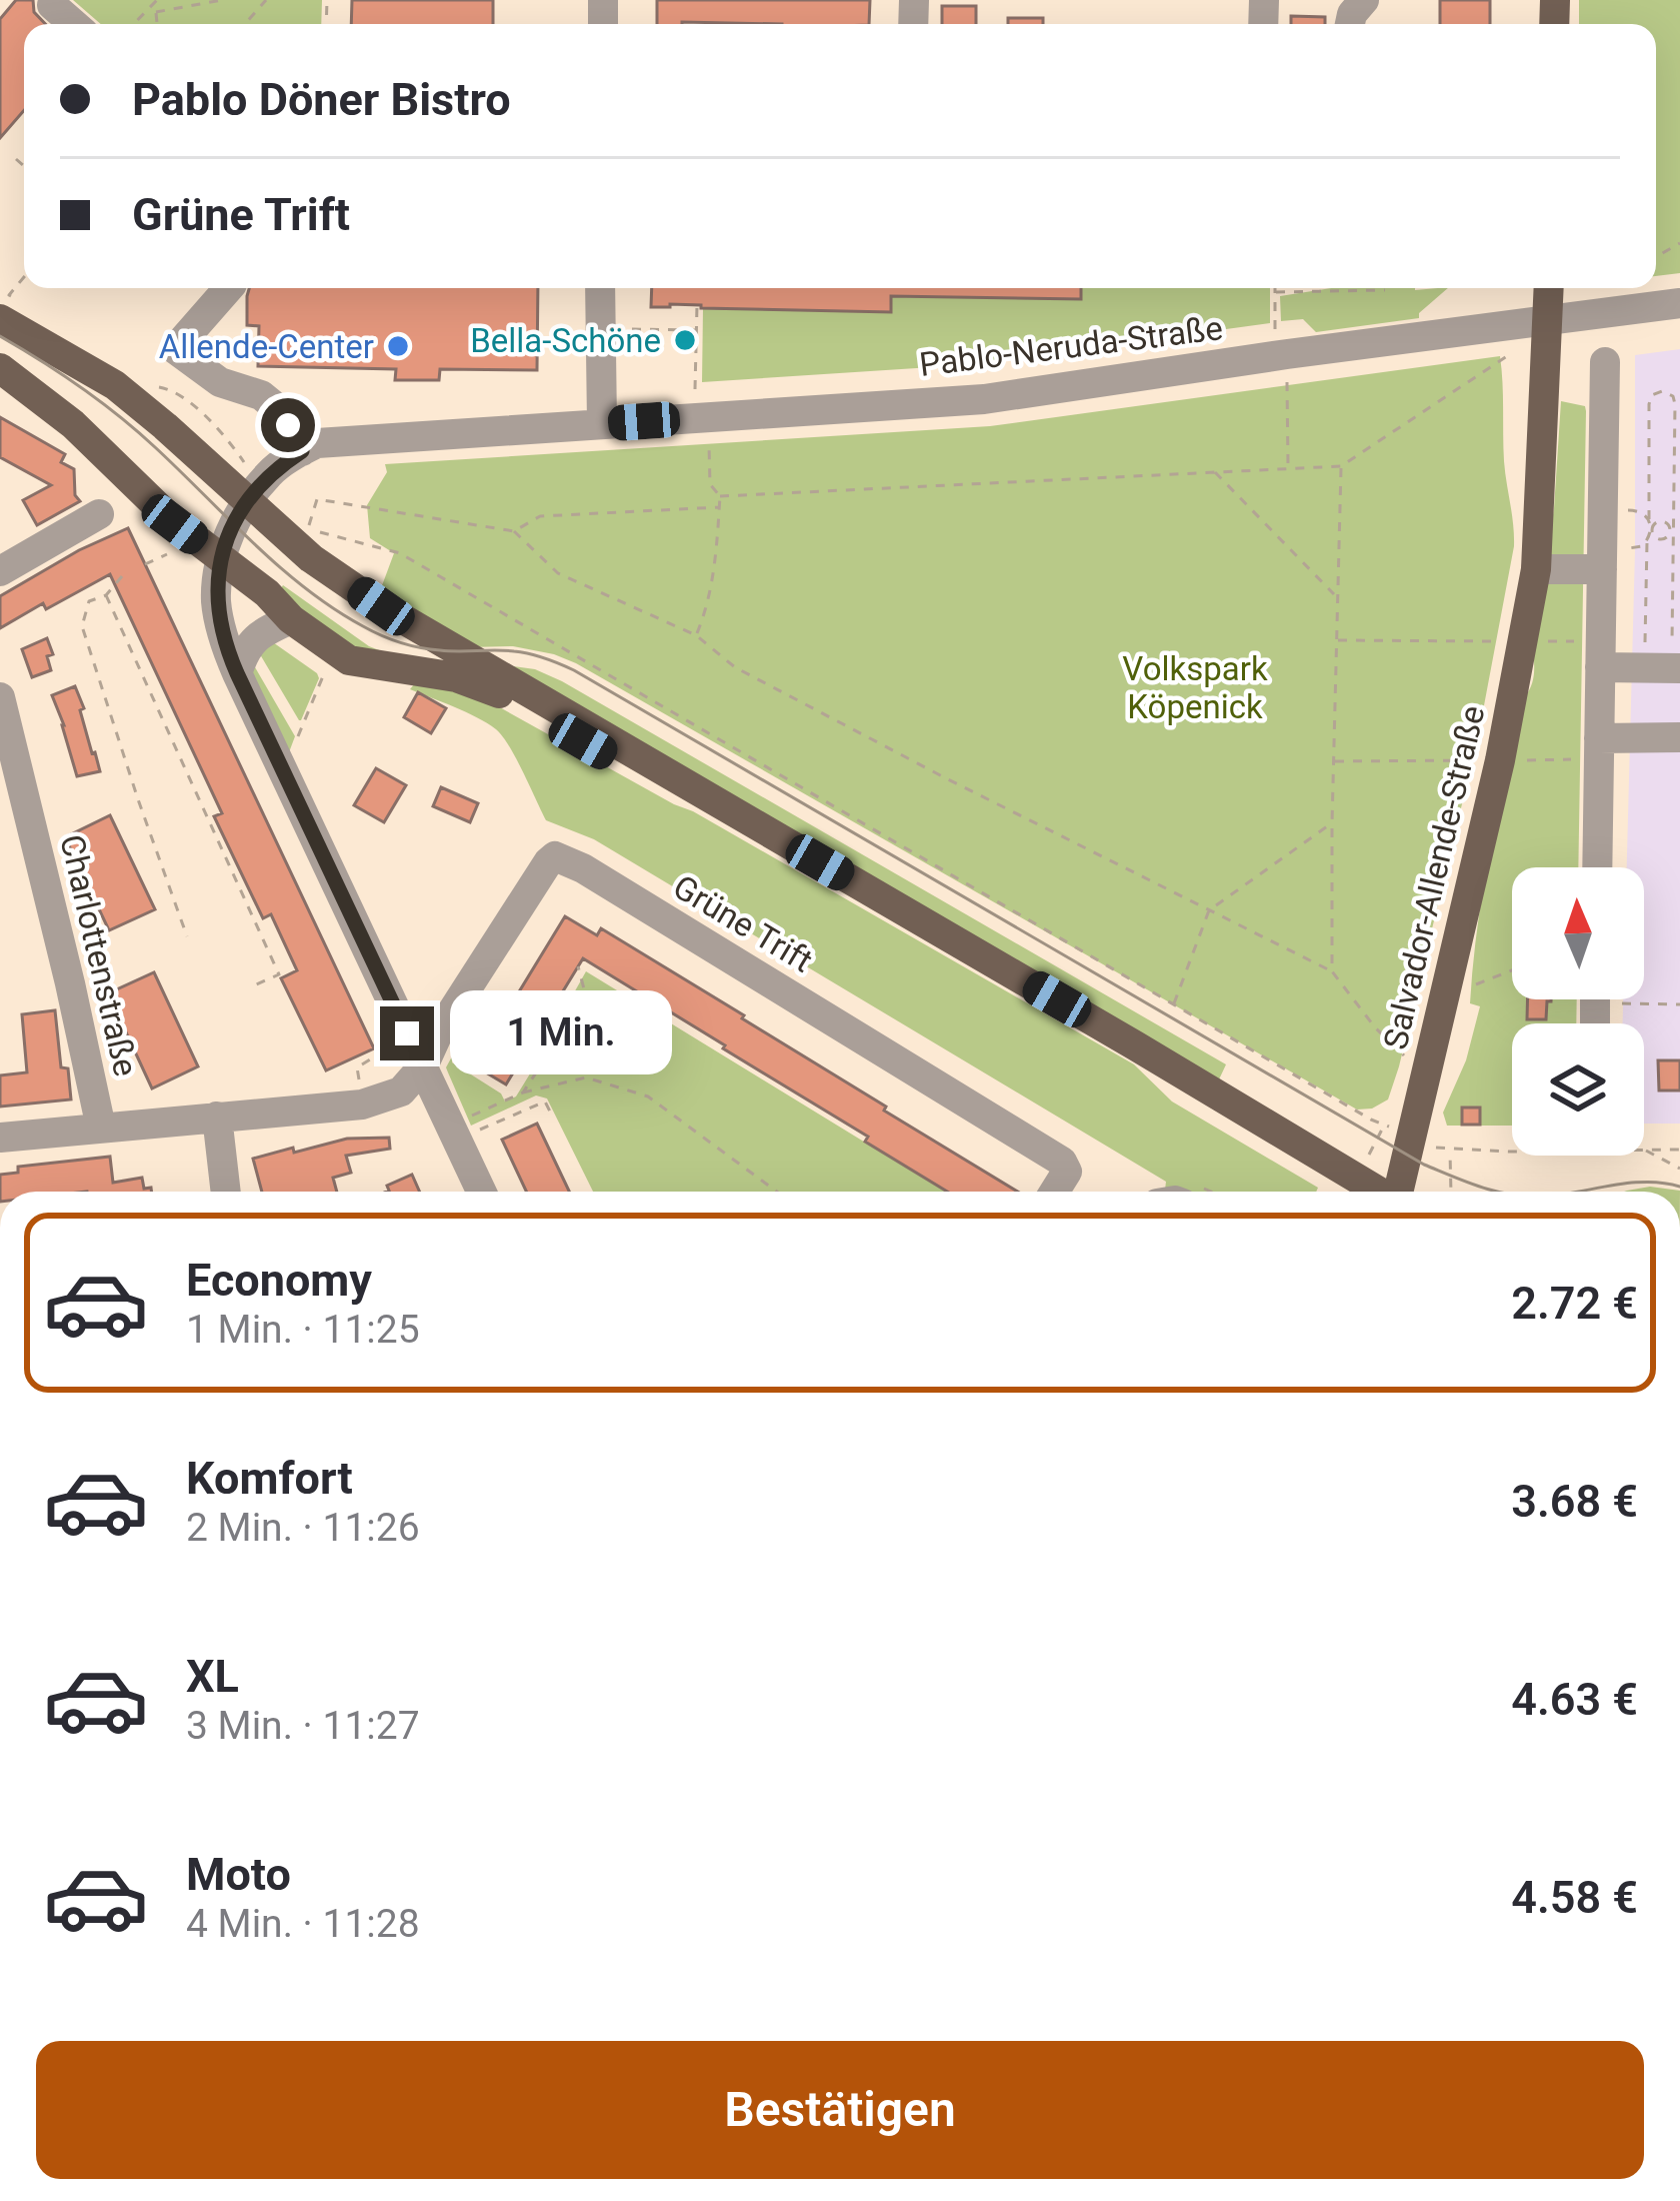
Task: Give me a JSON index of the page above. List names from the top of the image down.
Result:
{
  "streets": {
    "main road": ["Salvador-Allende-Straße"],
    "street": ["Pablo-Neruda-Straße", "Grüne Trift", "Charlottenstraße"]
  },
  "crossings": [
    ["Pablo-Neruda-Straße", "Salvador-Allende-Straße"],
    ["Grüne Trift", "Charlottenstraße"]
  ],
  "parks": ["Volkspark Köpenick"],
  "places": ["Bella-Schöne", "Allende-Center"],
  "north": "top",
  "page": {
    "banner": ["Pablo Döner Bistro", "Grüne Trift"],
    "bubble": "1 Min.",
    "list": [
      {
        "name": "Economy",
        "note": "1 Min. · 11:25",
        "value": "2.72 €"
      },
      {
        "name": "Komfort",
        "note": "2 Min. · 11:26",
        "value": "3.68 €"
      },
      {
        "name": "XL",
        "note": "3 Min. · 11:27",
        "value": "4.63 €"
      },
      {
        "name": "Moto",
        "note": "4 Min. · 11:28",
        "value": "4.58 €"
      }
    ],
    "buttons": "Bestätigen"
  }
}
